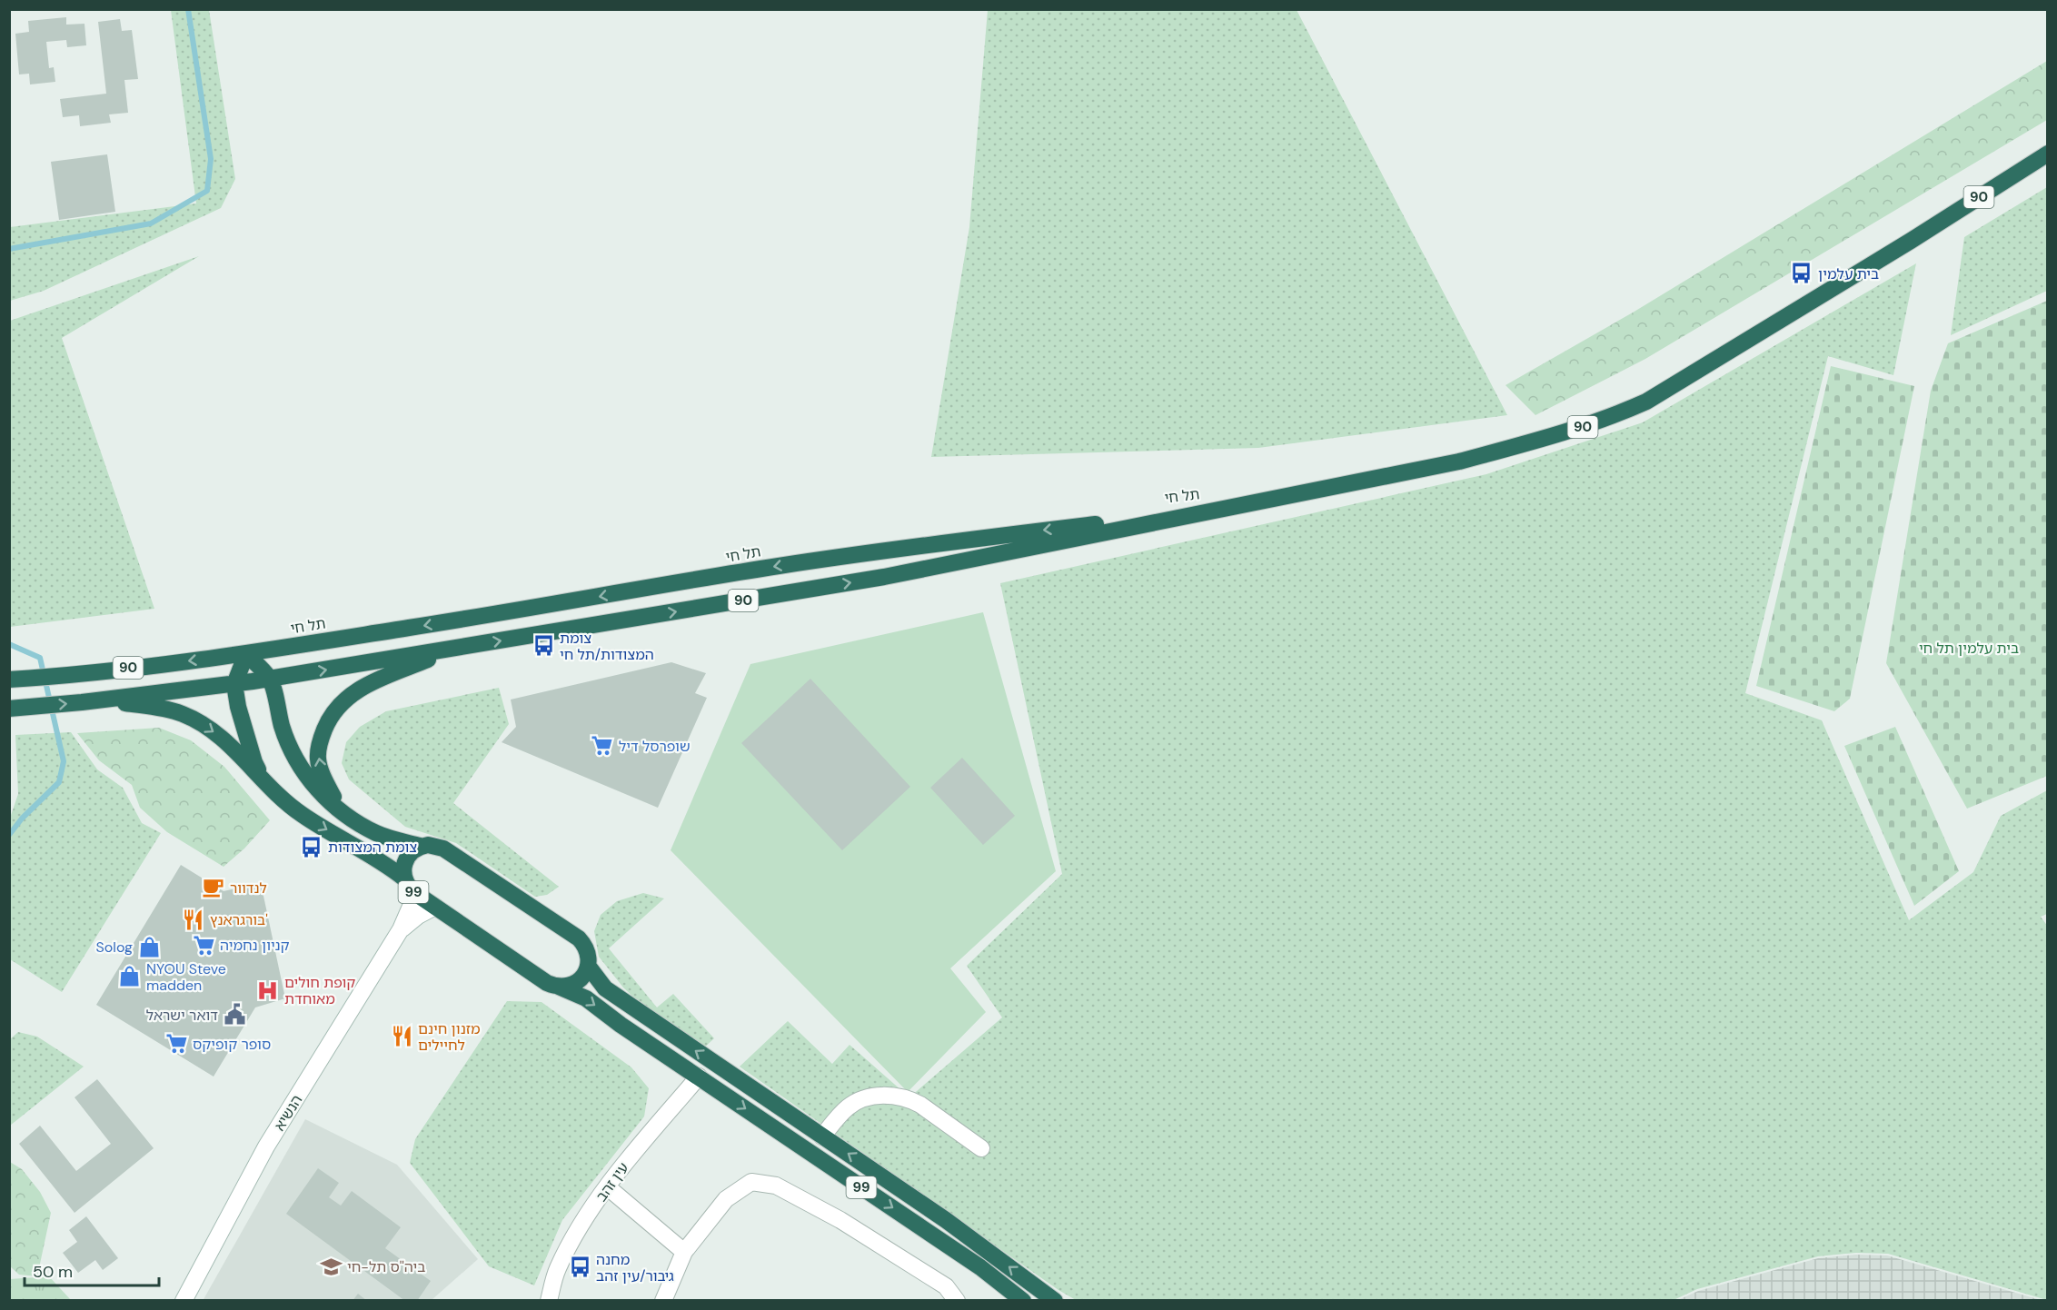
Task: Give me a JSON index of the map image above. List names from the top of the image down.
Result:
{
  "streets": {
    "highway": ["90", "תל חי", "99"],
    "street": ["הנשיא", "עין זהב"]
  },
  "crossings": [
    ["90", "תל חי"],
    ["תל חי", "99"],
    ["99", "הנשיא"],
    ["99", "עין זהב"]
  ],
  "parks": ["בית עלמין תל חי"],
  "places": {
    "bus stop": [
      "בית עלמין",
      "צומת המצודות/תל חי",
      "צומת המצודות",
      "מחנה גיבור/עין זהב"
    ],
    "supermarket": ["שופרסל דיל", "קניון נחמיה", "סופר קופיקס"],
    "cafe": ["לנדוור"],
    "restaurant": ["בורגראנץ'", "מזנון חינם לחיילים"],
    "shop": ["Solog", "NYOU Steve madden"],
    "hospital": ["קופת חולים מאוחדת"],
    "public building": ["דואר ישראל"],
    "school or university": ["ביה''ס תל-חי"]
  },
  "scale_bar": "50 m"
}
